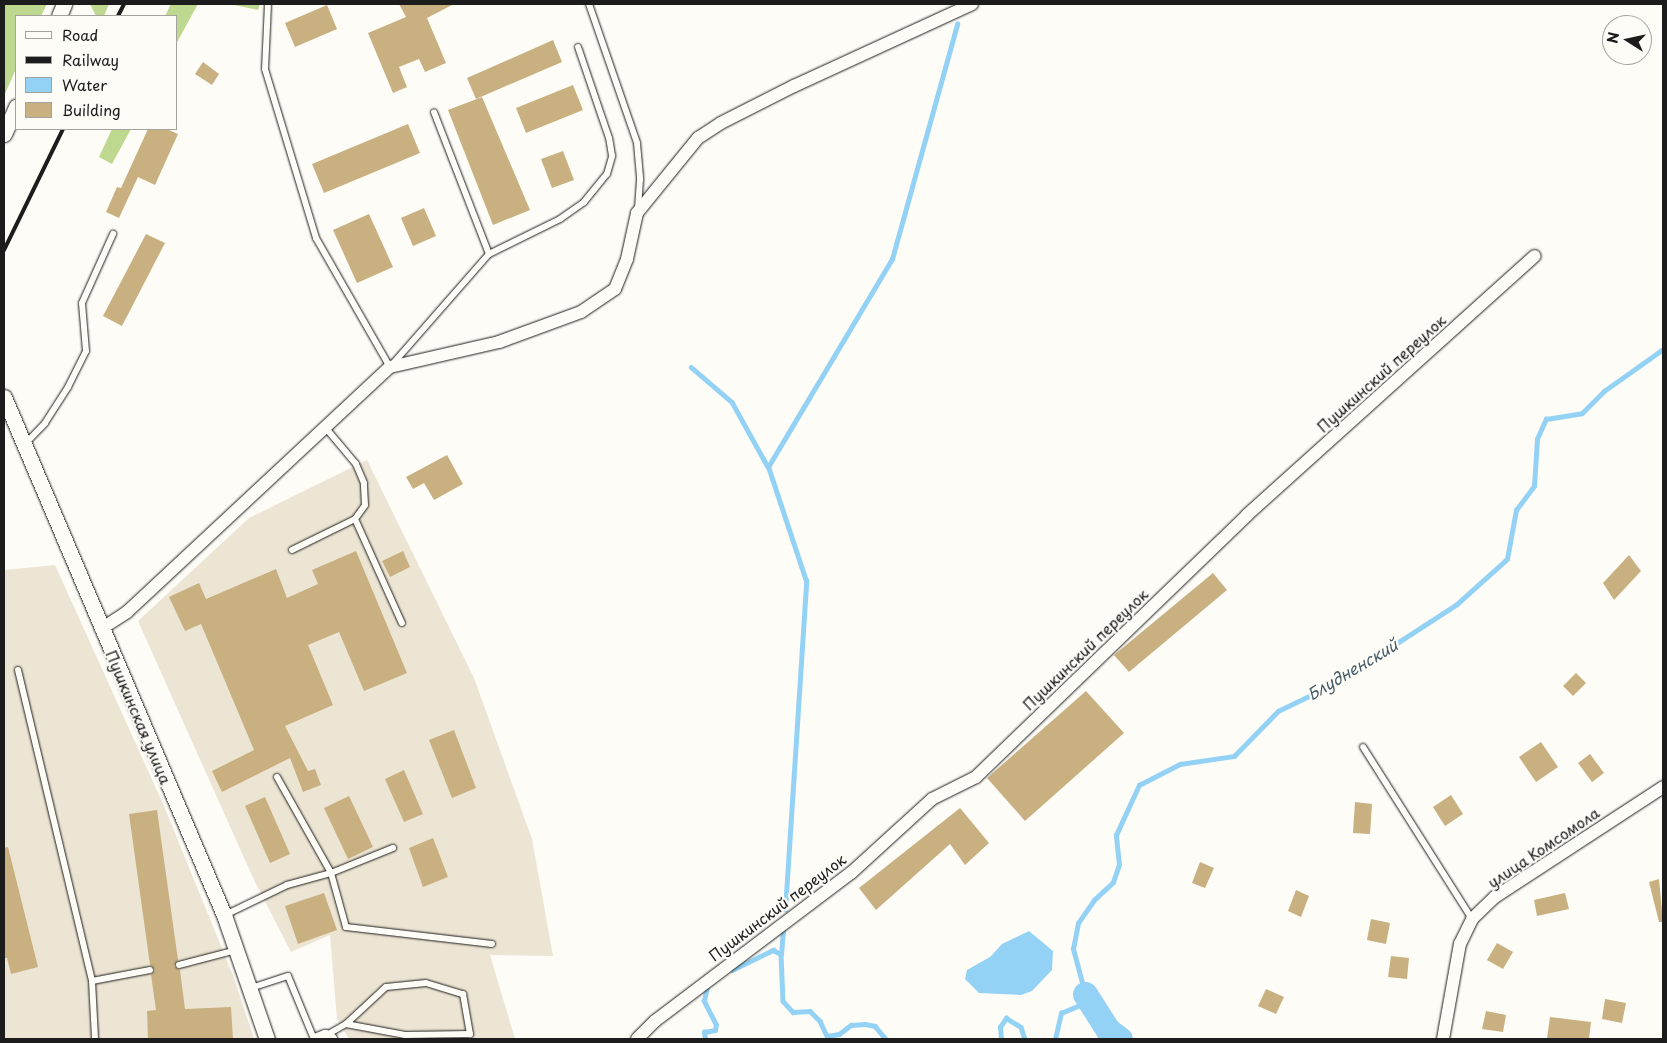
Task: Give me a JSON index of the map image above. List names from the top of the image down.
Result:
{
  "streets": {
    "street": ["Пушкинский переулок", "Пушкинская улица", "улица Комсомола"]
  },
  "water": ["Блудненский"],
  "legend": [
    "Road",
    "Railway",
    "Water",
    "Building"
  ],
  "north": "left"
}
